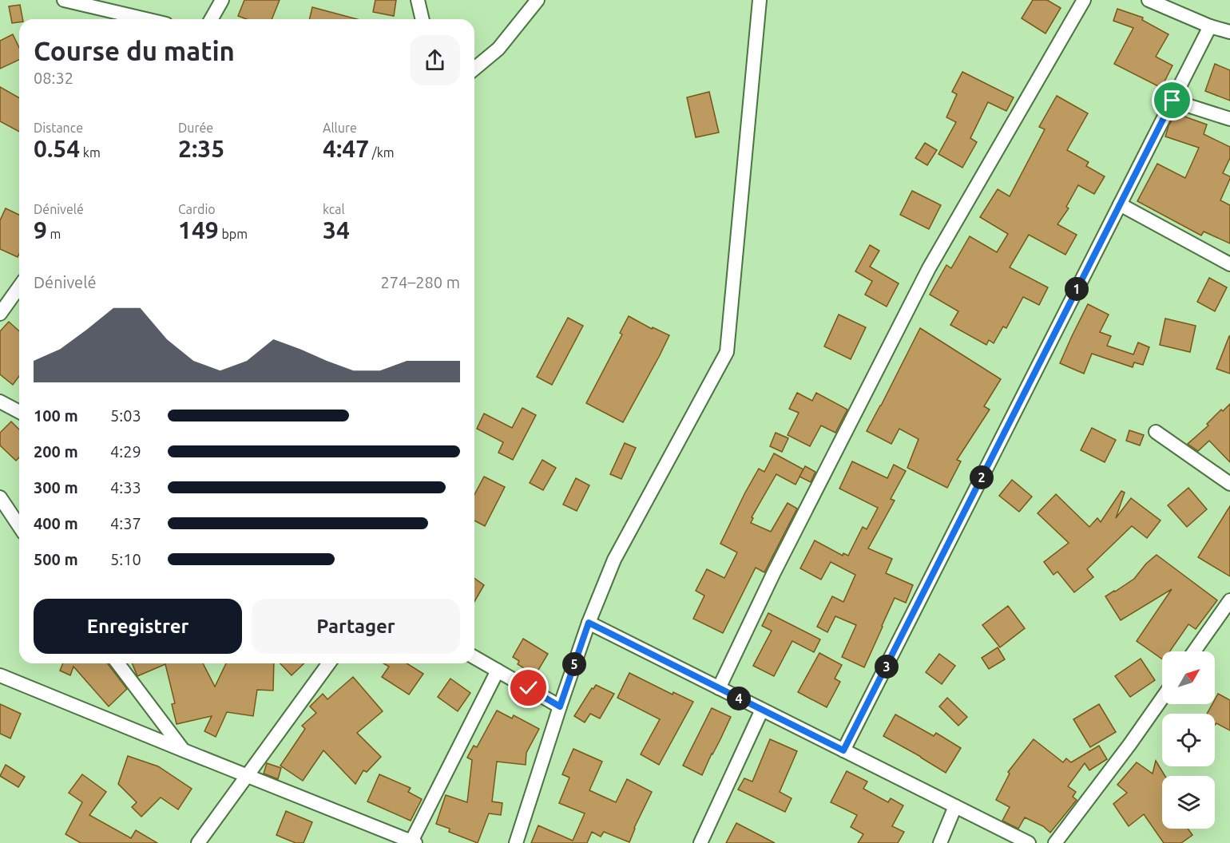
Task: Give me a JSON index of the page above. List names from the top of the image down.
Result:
{
  "north": "top right",
  "page": {
    "heading": ["Course du matin", "08:32"],
    "stats": [
      ["Distance", "0.54 km"],
      ["Durée", "2:35"],
      ["Allure", "4:47 /km"],
      ["Dénivelé", "9 m"],
      ["Cardio", "149 bpm"],
      ["kcal", "34"]
    ],
    "chart": ["Dénivelé", "274–280 m"],
    "pins": [
      "1",
      "2",
      "5",
      "3",
      "4"
    ],
    "list": [
      {
        "name": "100 m",
        "note": "5:03"
      },
      {
        "name": "200 m",
        "note": "4:29"
      },
      {
        "name": "300 m",
        "note": "4:33"
      },
      {
        "name": "400 m",
        "note": "4:37"
      },
      {
        "name": "500 m",
        "note": "5:10"
      }
    ],
    "buttons": ["Enregistrer", "Partager"]
  }
}
